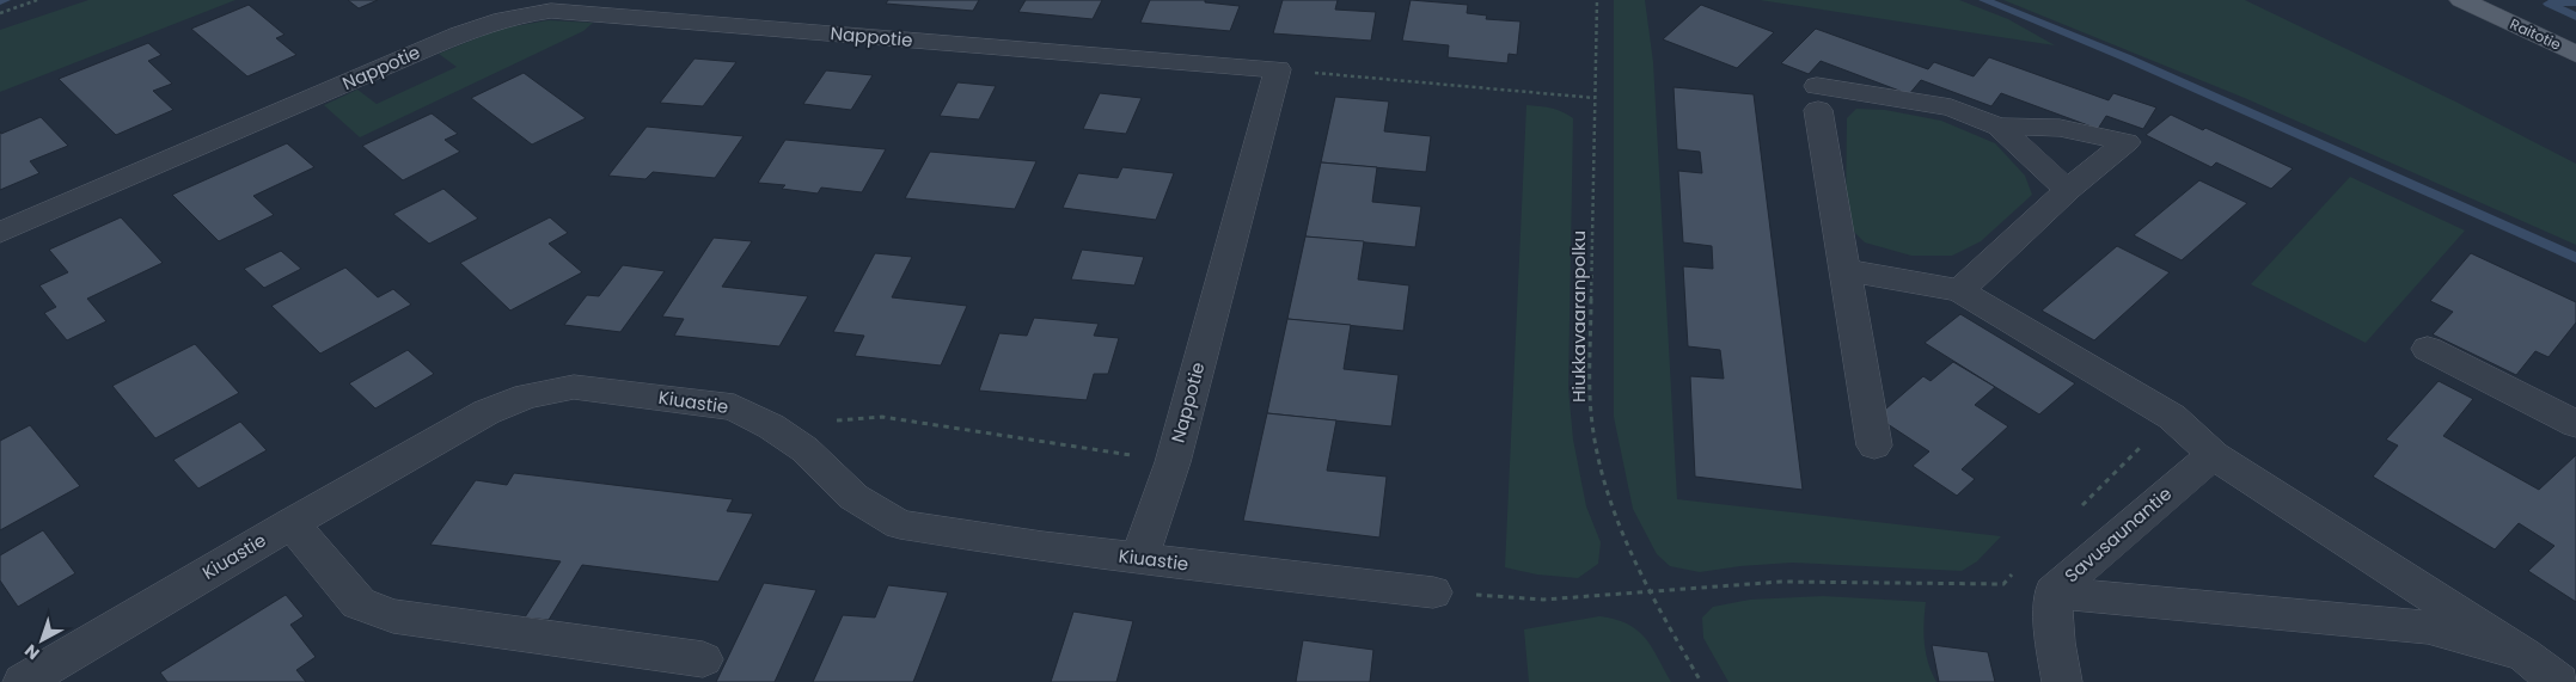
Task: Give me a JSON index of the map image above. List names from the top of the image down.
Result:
{
  "streets": {
    "main road": ["Raitotie"],
    "street": ["Nappotie", "Kiuastie", "Savusaunantie"],
    "path": ["Hiukkavaaranpolku"]
  },
  "crossings": [
    ["Nappotie", "Kiuastie"]
  ],
  "north": "bottom left"
}
